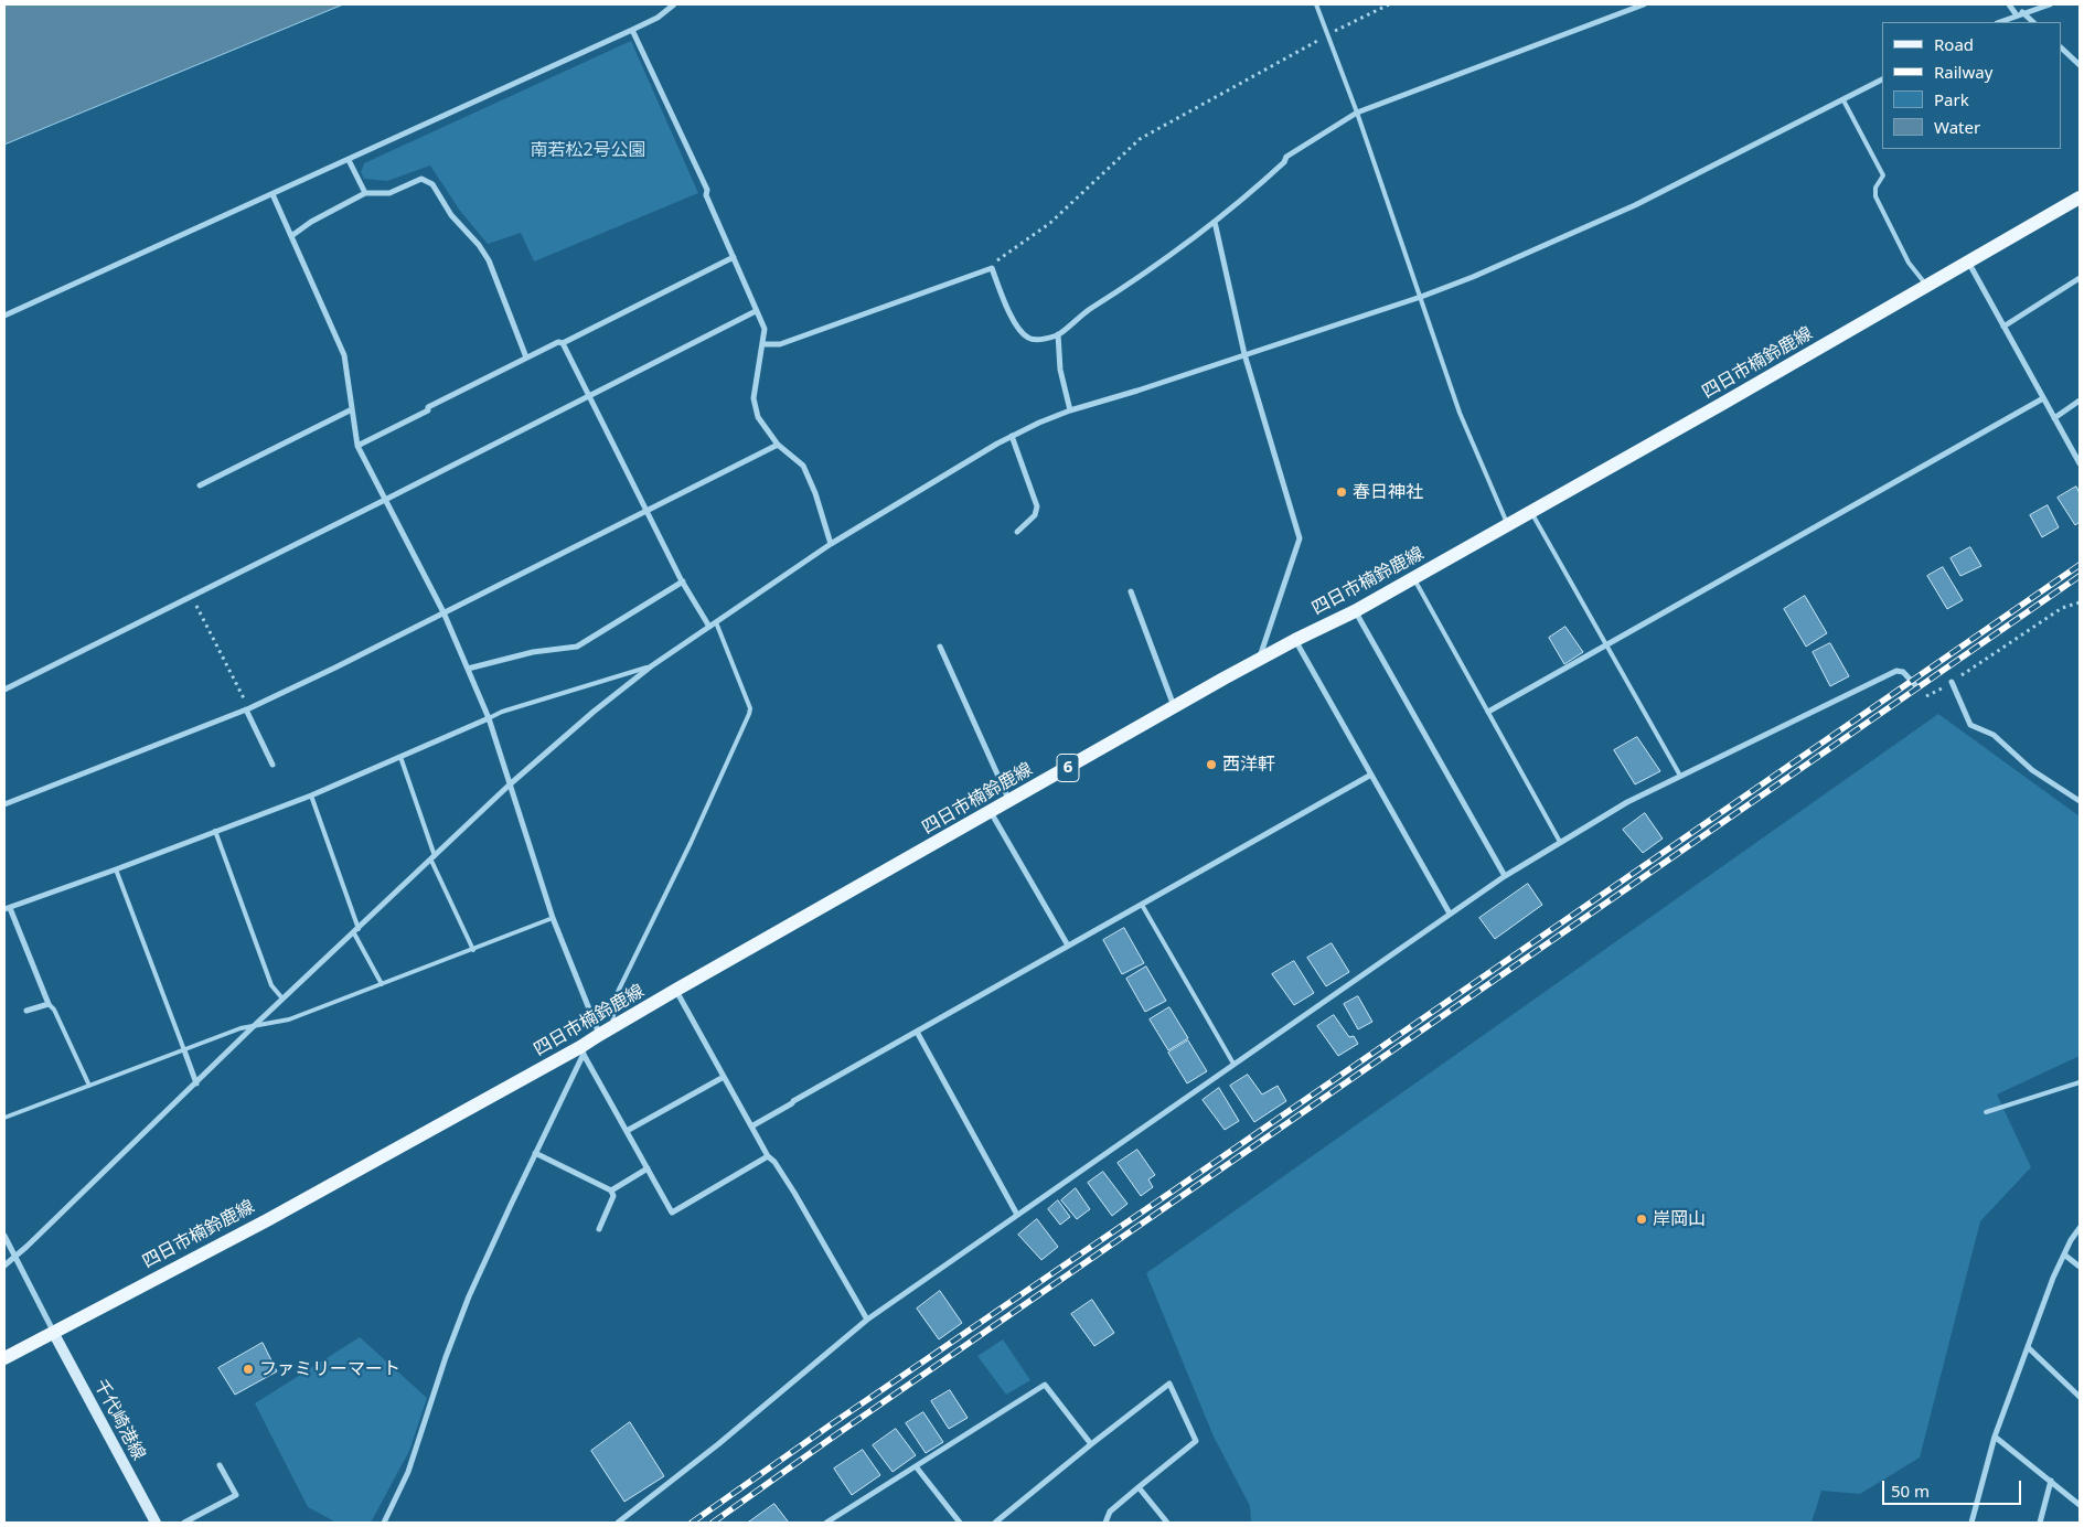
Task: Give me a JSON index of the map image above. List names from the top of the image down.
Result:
{
  "streets": {
    "main road": ["四日市楠鈴鹿線", "6", "千代崎港線"]
  },
  "crossings": [
    ["四日市楠鈴鹿線", "千代崎港線"]
  ],
  "parks": ["南若松2号公園"],
  "places": [
    "春日神社",
    "西洋軒",
    "岸岡山",
    "ファミリーマート"
  ],
  "legend": [
    "Road",
    "Railway",
    "Park",
    "Water"
  ],
  "scale_bar": "50 m"
}
